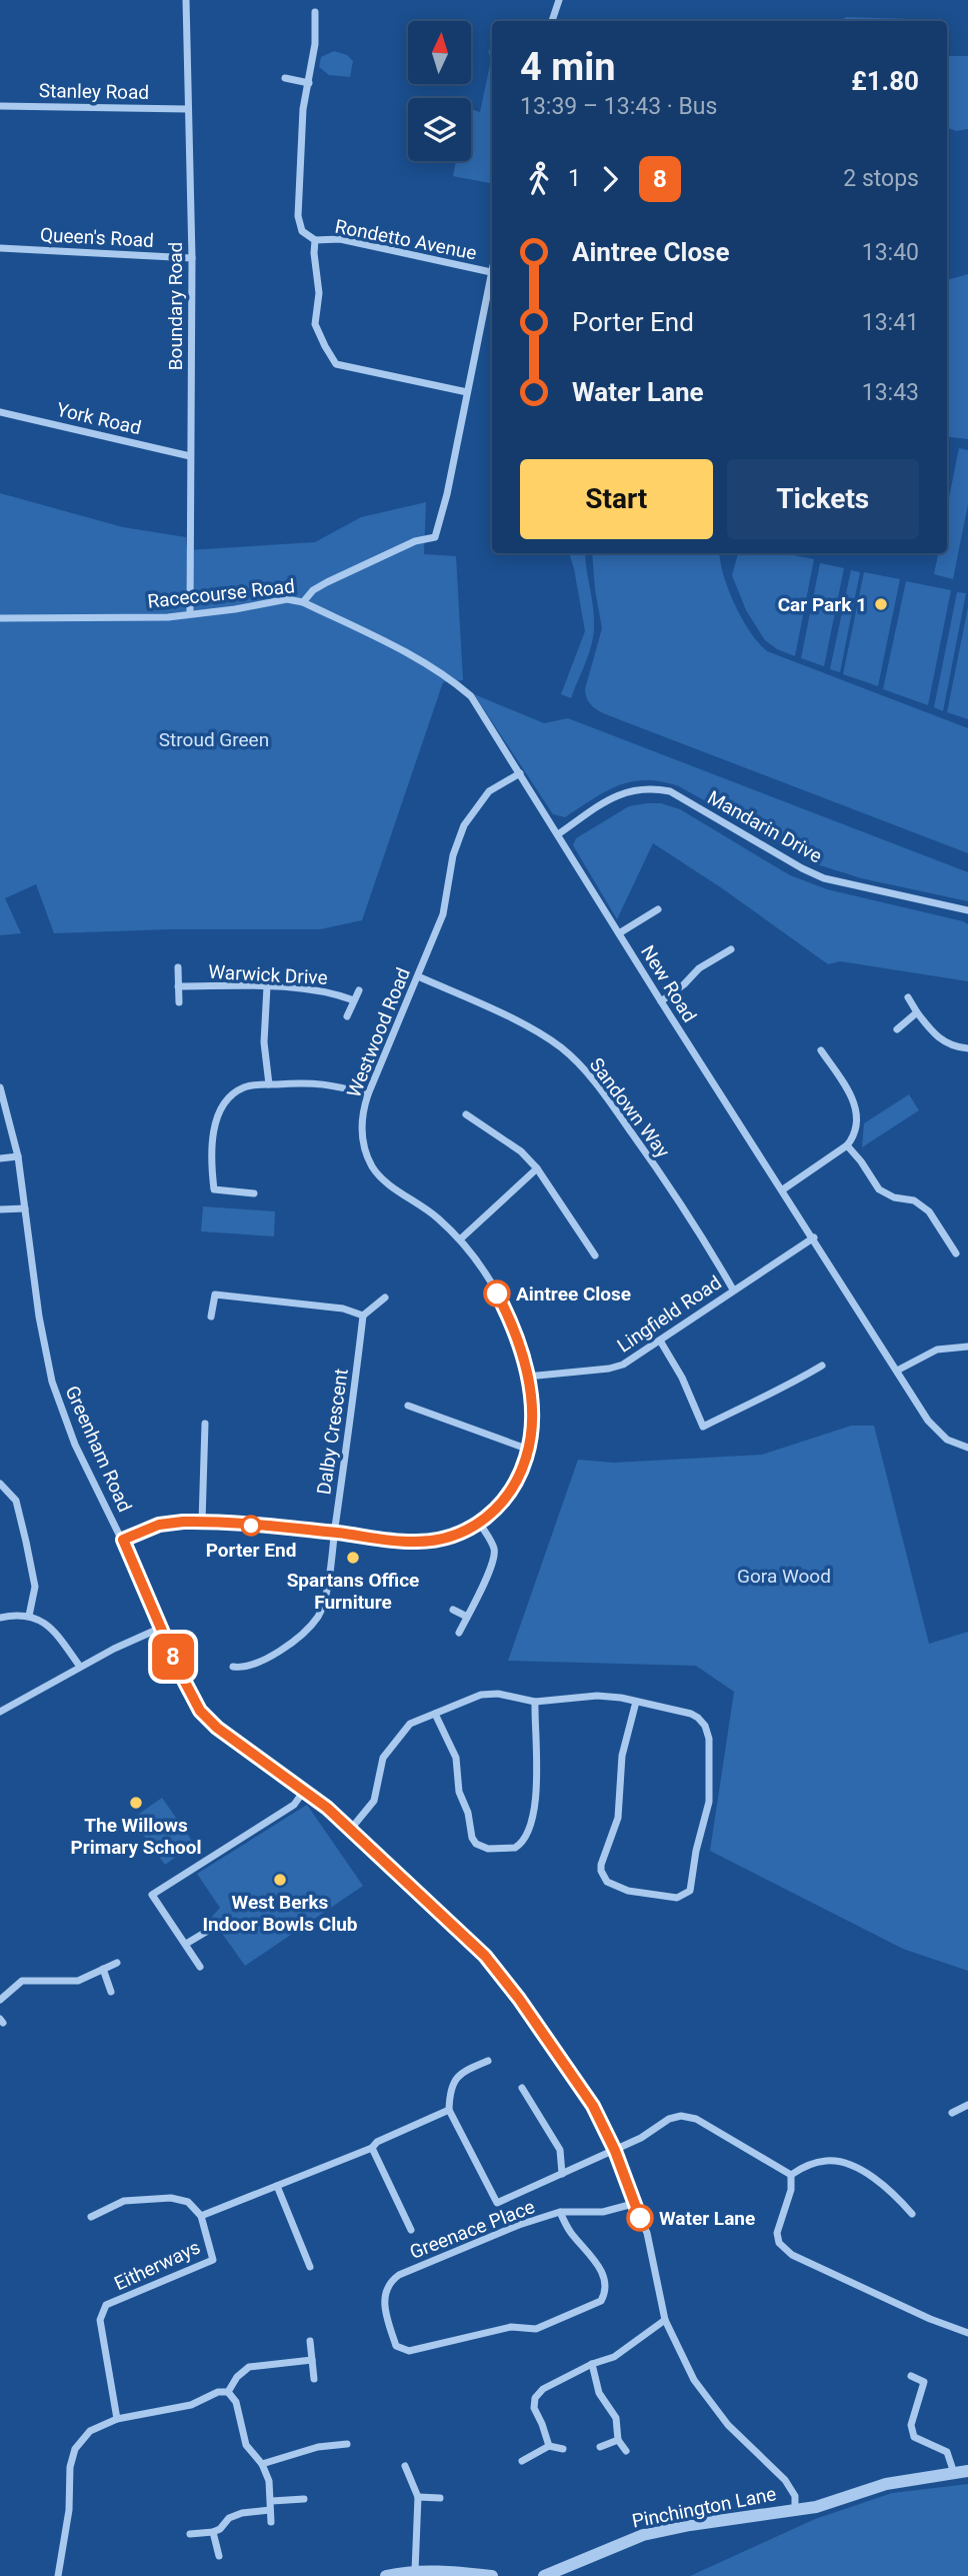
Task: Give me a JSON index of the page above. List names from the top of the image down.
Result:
{
  "streets": {
    "street": [
      "Stanley Road",
      "Queen's Road",
      "Rondetto Avenue",
      "Boundary Road",
      "York Road",
      "Racecourse Road",
      "Mandarin Drive",
      "Warwick Drive",
      "New Road",
      "Westwood Road",
      "Sandown Way",
      "Lingfield Road",
      "Dalby Crescent",
      "Greenham Road",
      "Greenace Place",
      "Eitherways",
      "Pinchington Lane"
    ]
  },
  "crossings": [
    ["Stanley Road", "Boundary Road"],
    ["Queen's Road", "Boundary Road"],
    ["Rondetto Avenue", "Racecourse Road"],
    ["Boundary Road", "York Road"],
    ["Boundary Road", "Racecourse Road"],
    ["Racecourse Road", "New Road"],
    ["Mandarin Drive", "New Road"],
    ["New Road", "Westwood Road"],
    ["New Road", "Lingfield Road"],
    ["Westwood Road", "Sandown Way"],
    ["Westwood Road", "Lingfield Road"],
    ["Westwood Road", "Dalby Crescent"],
    ["Westwood Road", "Greenham Road"],
    ["Sandown Way", "Lingfield Road"],
    ["Greenham Road", "Greenace Place"],
    ["Greenham Road", "Pinchington Lane"]
  ],
  "parks": ["Stroud Green", "Gora Wood"],
  "places": [
    "Car Park 1",
    "Aintree Close",
    "Porter End",
    "Spartans Office Furniture",
    "The Willows Primary School",
    "West Berks Indoor Bowls Club",
    "Water Lane"
  ],
  "lines": ["bus line 8"],
  "north": "top",
  "page": {
    "on_map": "8",
    "heading": ["4 min", "13:39 – 13:43 · Bus", "£1.80"],
    "legs": ["1", "8", "2 stops"],
    "list": [
      {
        "name": "Aintree Close",
        "value": "13:40"
      },
      {
        "name": "Porter End",
        "value": "13:41"
      },
      {
        "name": "Water Lane",
        "value": "13:43"
      }
    ],
    "buttons": ["Start", "Tickets"]
  }
}
